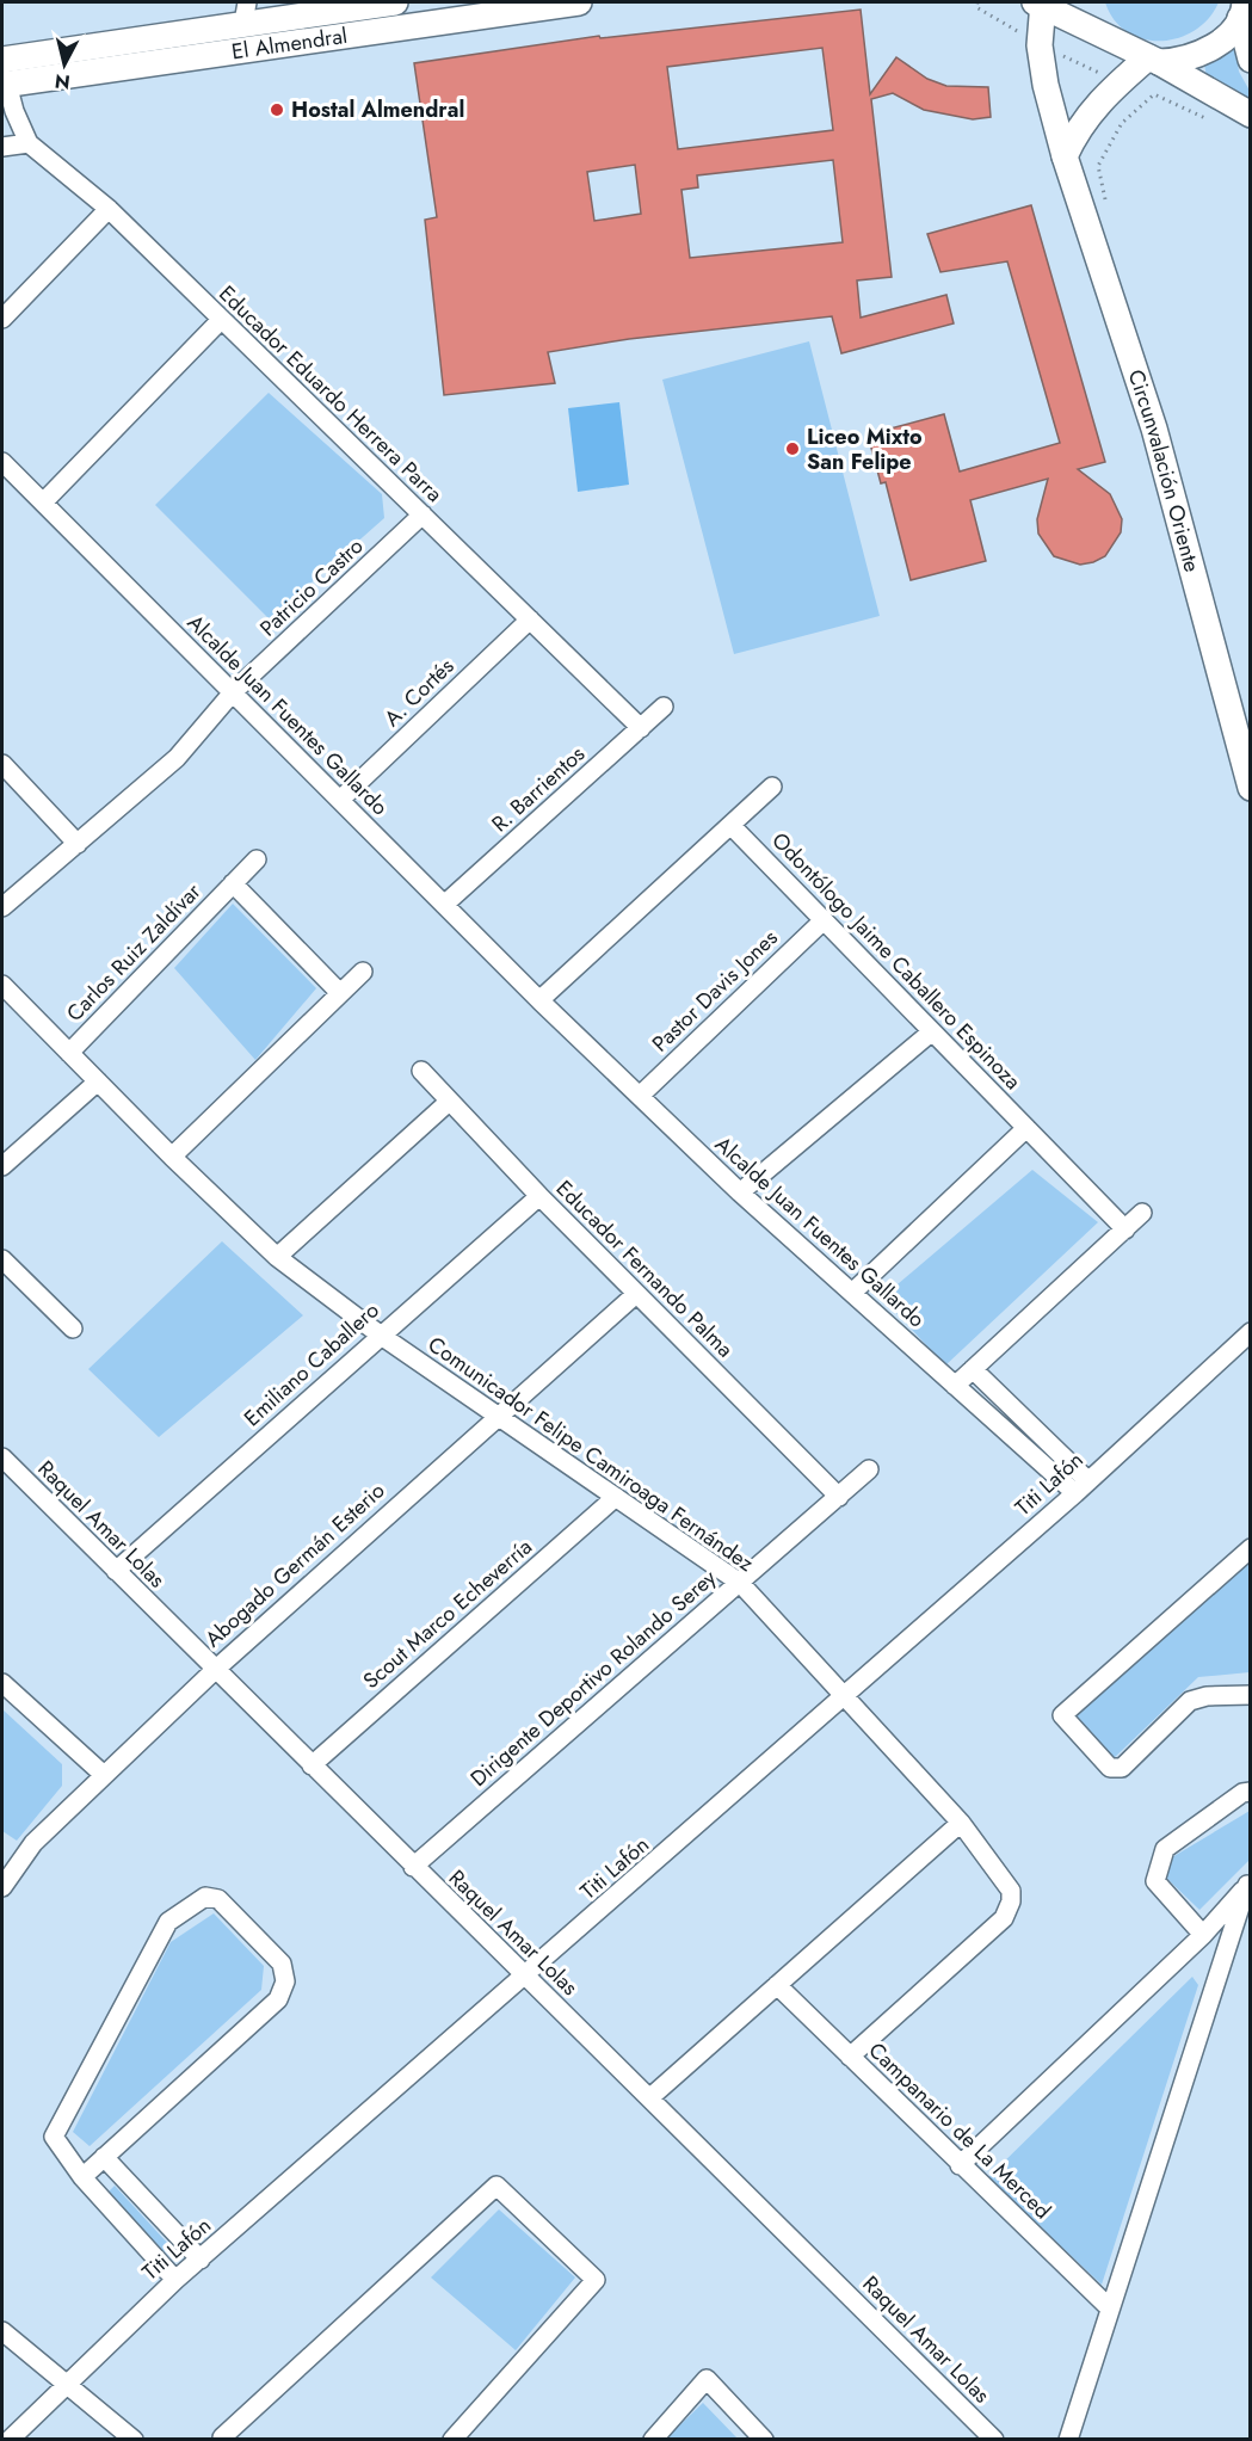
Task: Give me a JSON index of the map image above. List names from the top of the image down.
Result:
{
  "streets": {
    "main road": ["El Almendral", "Circunvalación Oriente"],
    "street": [
      "Educador Eduardo Herrera Parra",
      "Patricio Castro",
      "A. Cortés",
      "Alcalde Juan Fuentes Gallardo",
      "R. Barrientos",
      "Carlos Ruiz Zaldívar",
      "Odontólogo Jaime Caballero Espinoza",
      "Pastor Davis Jones",
      "Educador Fernando Palma",
      "Emiliano Caballero",
      "Comunicador Felipe Camiroaga Fernández",
      "Titi Lafón",
      "Raquel Amar Lolas",
      "Abogado Germán Esterio",
      "Scout Marco Echeverría",
      "Dirigente Deportivo Rolando Serey",
      "Campanario de La Merced"
    ]
  },
  "crossings": [
    ["El Almendral", "Educador Eduardo Herrera Parra"],
    ["Educador Eduardo Herrera Parra", "Patricio Castro"],
    ["Educador Eduardo Herrera Parra", "A. Cortés"],
    ["Educador Eduardo Herrera Parra", "R. Barrientos"],
    ["Patricio Castro", "Alcalde Juan Fuentes Gallardo"],
    ["A. Cortés", "Alcalde Juan Fuentes Gallardo"],
    ["Alcalde Juan Fuentes Gallardo", "R. Barrientos"],
    ["Alcalde Juan Fuentes Gallardo", "Pastor Davis Jones"],
    ["Alcalde Juan Fuentes Gallardo", "Titi Lafón"],
    ["Carlos Ruiz Zaldívar", "Comunicador Felipe Camiroaga Fernández"],
    ["Odontólogo Jaime Caballero Espinoza", "Pastor Davis Jones"],
    ["Educador Fernando Palma", "Emiliano Caballero"],
    ["Educador Fernando Palma", "Abogado Germán Esterio"],
    ["Educador Fernando Palma", "Dirigente Deportivo Rolando Serey"],
    ["Emiliano Caballero", "Comunicador Felipe Camiroaga Fernández"],
    ["Emiliano Caballero", "Raquel Amar Lolas"],
    ["Comunicador Felipe Camiroaga Fernández", "Titi Lafón"],
    ["Comunicador Felipe Camiroaga Fernández", "Abogado Germán Esterio"],
    ["Comunicador Felipe Camiroaga Fernández", "Scout Marco Echeverría"],
    ["Comunicador Felipe Camiroaga Fernández", "Dirigente Deportivo Rolando Serey"],
    ["Comunicador Felipe Camiroaga Fernández", "Campanario de La Merced"],
    ["Titi Lafón", "Raquel Amar Lolas"],
    ["Raquel Amar Lolas", "Abogado Germán Esterio"],
    ["Raquel Amar Lolas", "Scout Marco Echeverría"],
    ["Raquel Amar Lolas", "Dirigente Deportivo Rolando Serey"]
  ],
  "places": ["Hostal Almendral", "Liceo Mixto San Felipe"],
  "north": "bottom"
}
